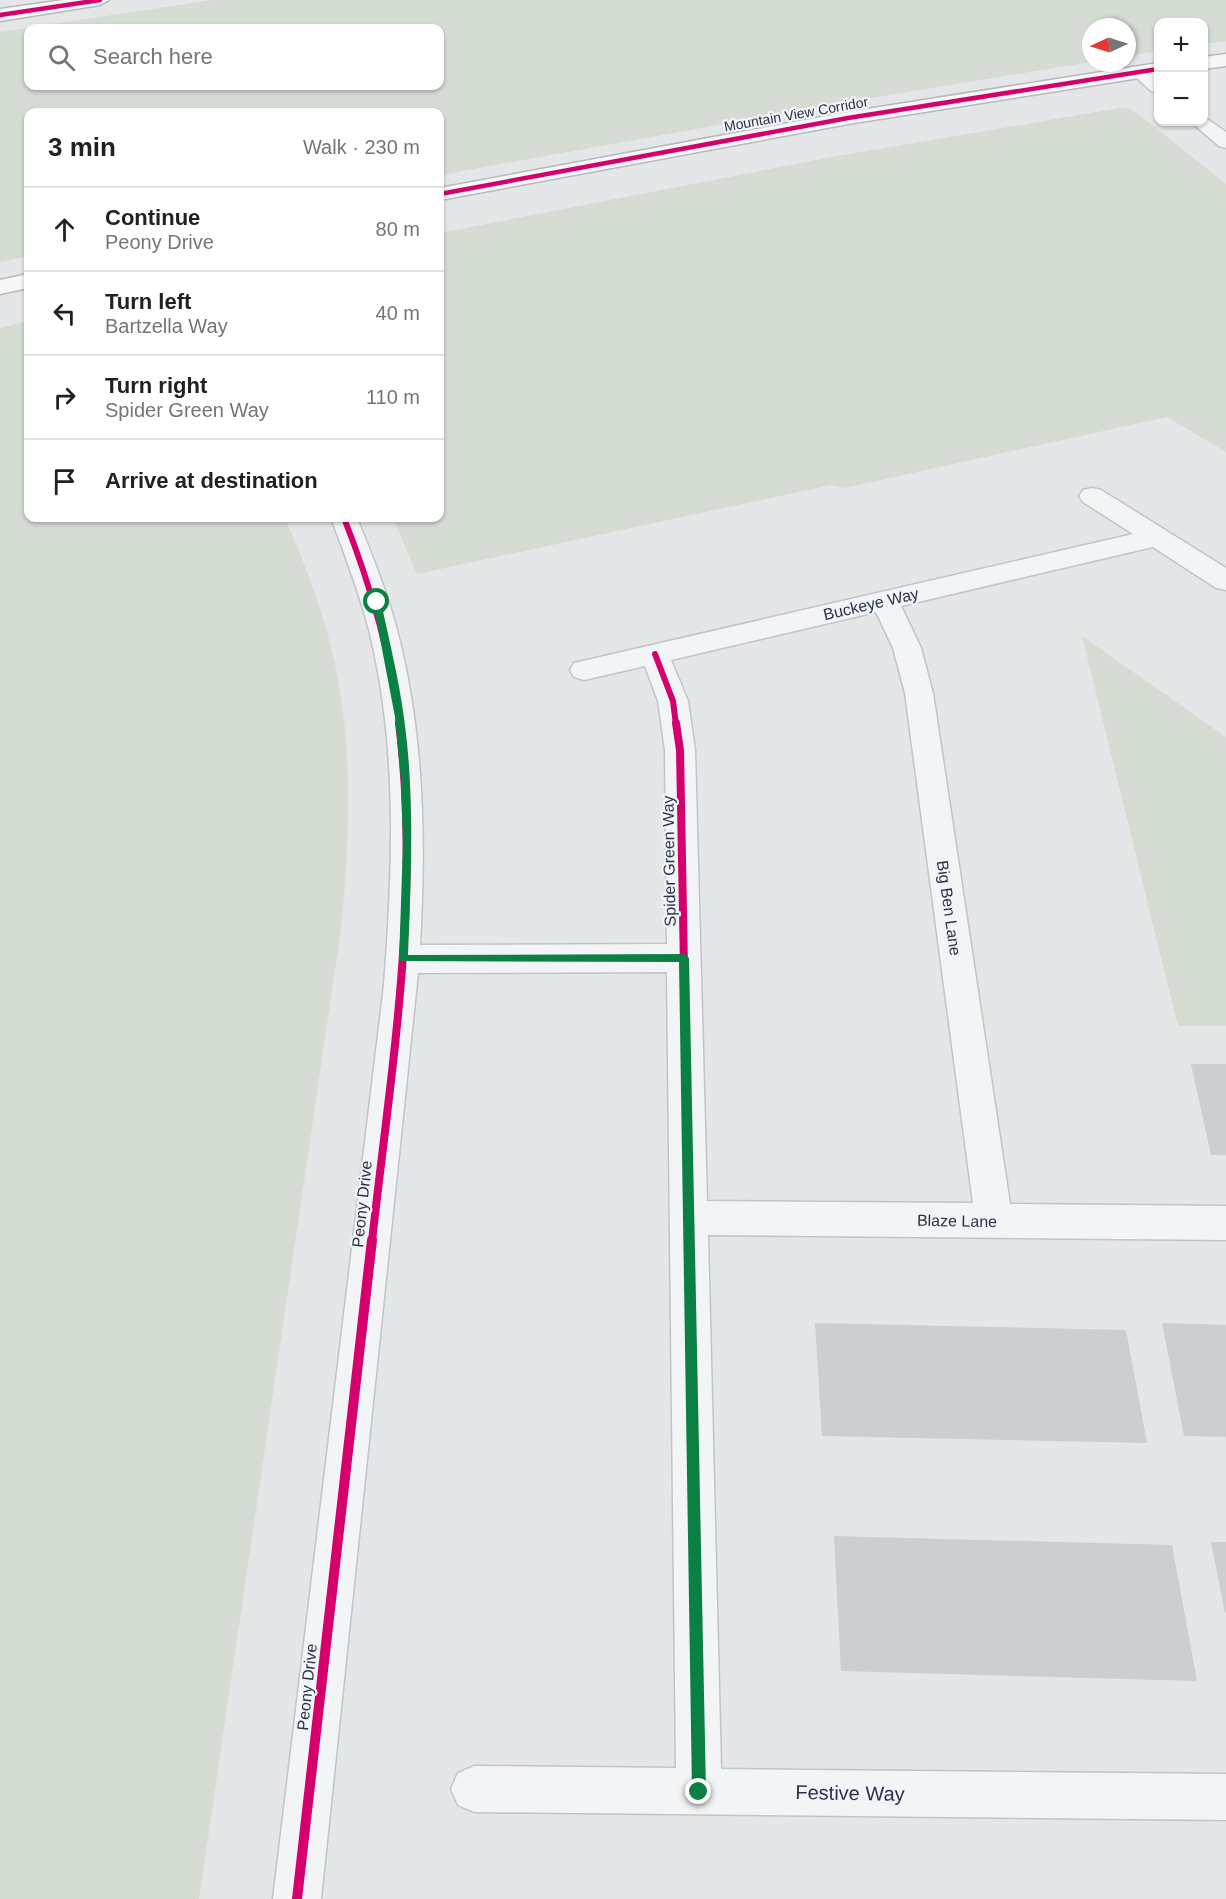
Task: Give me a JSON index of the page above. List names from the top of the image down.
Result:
{
  "streets": {
    "highway": ["Mountain View Corridor"],
    "street": [
      "Buckeye Way",
      "Spider Green Way",
      "Big Ben Lane",
      "Peony Drive",
      "Blaze Lane",
      "Festive Way"
    ]
  },
  "crossings": [
    ["Buckeye Way", "Spider Green Way"],
    ["Buckeye Way", "Big Ben Lane"],
    ["Spider Green Way", "Blaze Lane"],
    ["Spider Green Way", "Festive Way"],
    ["Big Ben Lane", "Blaze Lane"]
  ],
  "north": "left",
  "page": {
    "map_buttons": ["+", "−"],
    "search": "Search here",
    "heading": ["3 min", "Walk · 230 m"],
    "list": [
      ["Continue", "Peony Drive", "80 m"],
      ["Turn left", "Bartzella Way", "40 m"],
      ["Turn right", "Spider Green Way", "110 m"],
      "Arrive at destination"
    ]
  }
}
